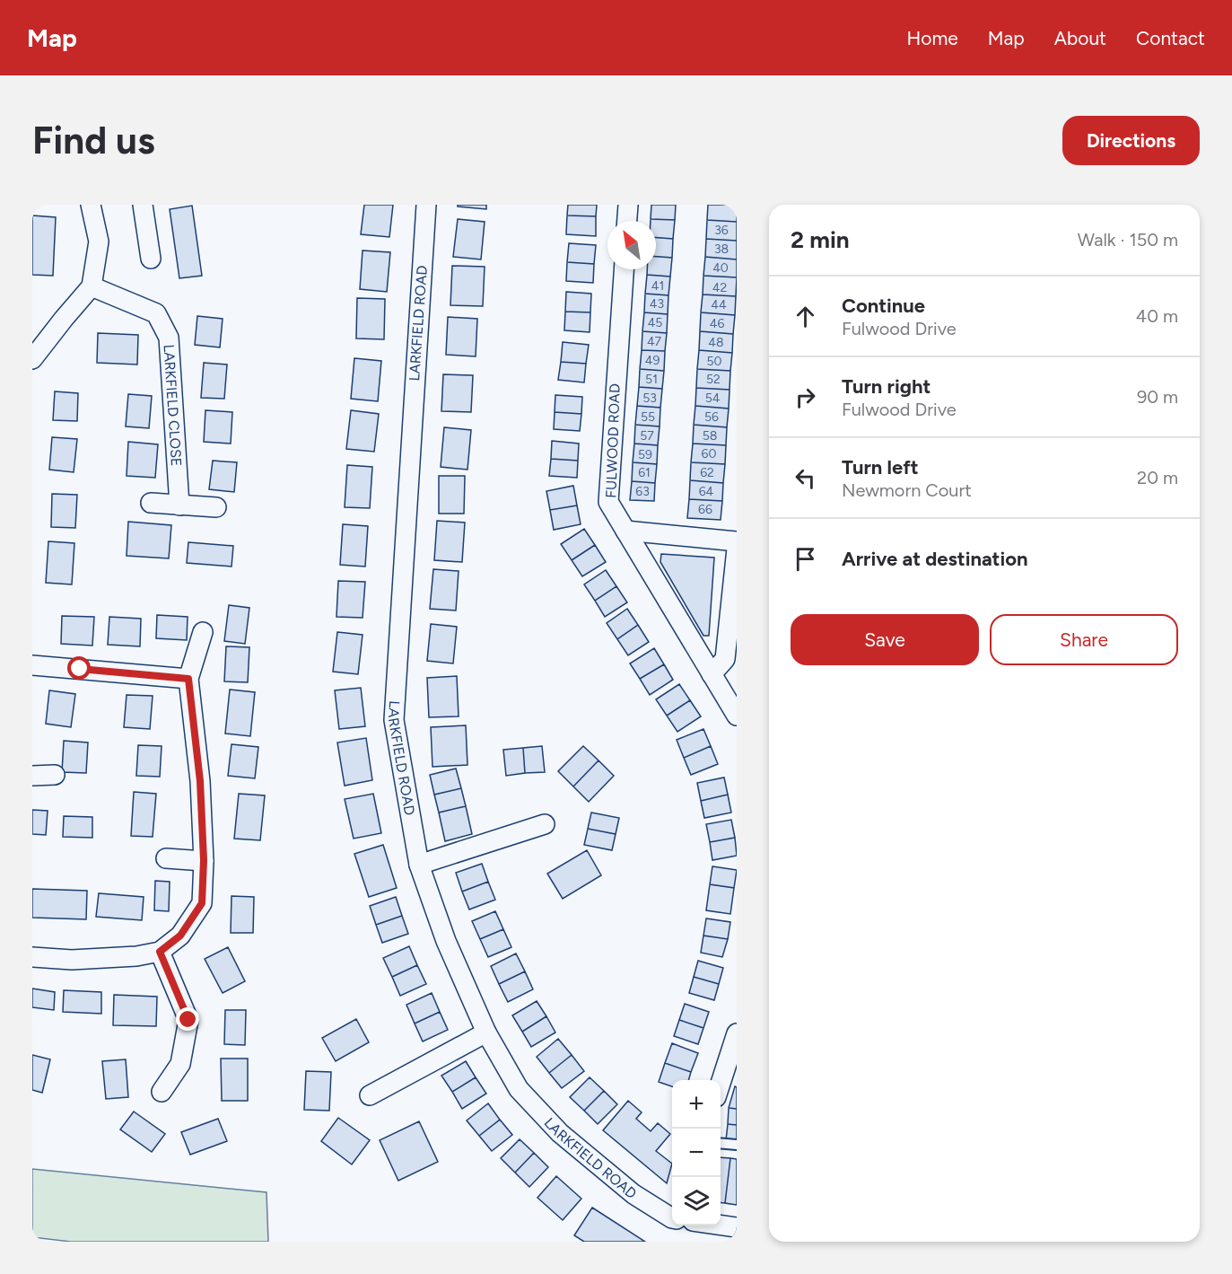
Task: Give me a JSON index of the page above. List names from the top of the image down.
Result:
{
  "streets": {
    "street": ["LARKFIELD ROAD", "LARKFIELD CLOSE", "FULWOOD ROAD"]
  },
  "house_numbers": [
    "36",
    "38",
    "40",
    "41",
    "42",
    "43",
    "44",
    "45",
    "46",
    "47",
    "48",
    "49",
    "50",
    "51",
    "52",
    "53",
    "54",
    "55",
    "56",
    "57",
    "58",
    "60",
    "59",
    "61",
    "62",
    "63",
    "64",
    "66"
  ],
  "north": "top left",
  "page": {
    "header": "Map",
    "nav": [
      "Home",
      "Map",
      "About",
      "Contact"
    ],
    "buttons": [
      "Directions",
      ["Save", "Share"]
    ],
    "title": "Find us",
    "heading": ["2 min", "Walk · 150 m"],
    "list": [
      ["Continue", "Fulwood Drive", "40 m"],
      ["Turn right", "Fulwood Drive", "90 m"],
      ["Turn left", "Newmorn Court", "20 m"],
      "Arrive at destination"
    ],
    "map_buttons": ["+", "−"]
  }
}
